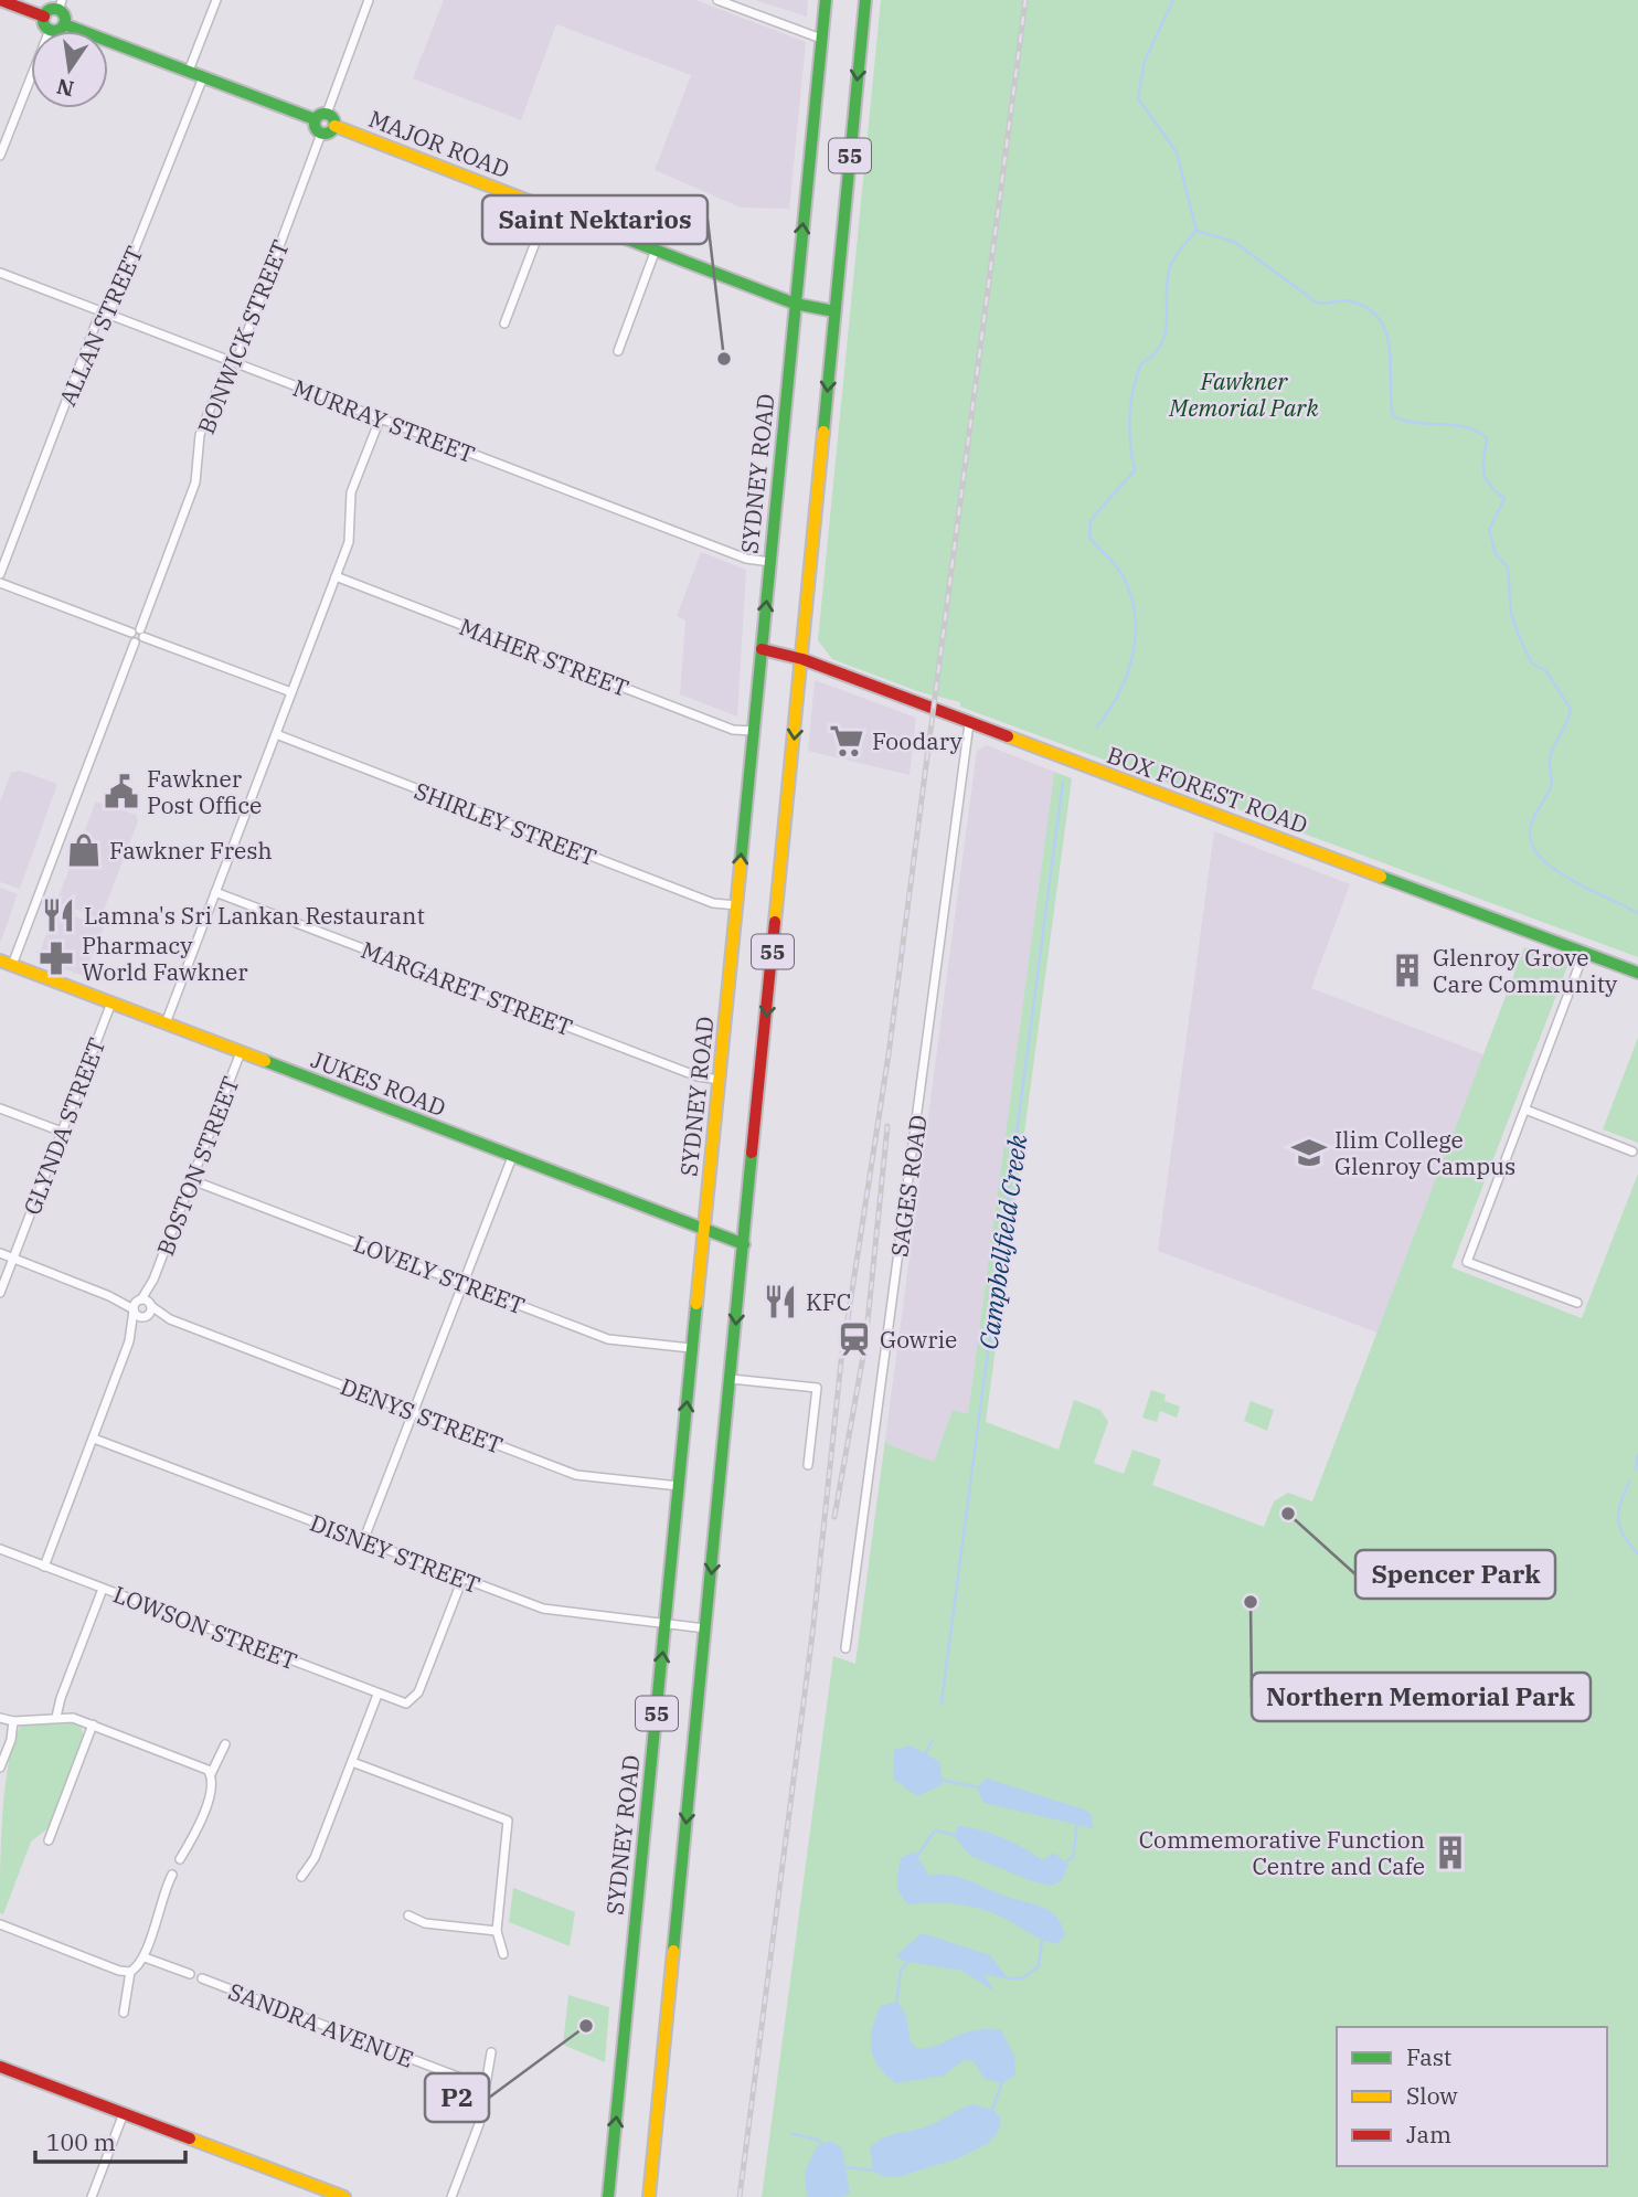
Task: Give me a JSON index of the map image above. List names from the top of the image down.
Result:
{
  "streets": {
    "main road": [
      "MAJOR ROAD",
      "55",
      "SYDNEY ROAD",
      "BOX FOREST ROAD",
      "JUKES ROAD"
    ],
    "street": [
      "ALLAN STREET",
      "BONWICK STREET",
      "MURRAY STREET",
      "MAHER STREET",
      "SHIRLEY STREET",
      "MARGARET STREET",
      "GLYNDA STREET",
      "BOSTON STREET",
      "SAGES ROAD",
      "LOVELY STREET",
      "DENYS STREET",
      "DISNEY STREET",
      "LOWSON STREET",
      "SANDRA AVENUE"
    ]
  },
  "crossings": [
    ["MAJOR ROAD", "55"],
    ["MAJOR ROAD", "BONWICK STREET"],
    ["MAJOR ROAD", "SYDNEY ROAD"],
    ["55", "BOX FOREST ROAD"],
    ["55", "JUKES ROAD"],
    ["55", "DISNEY STREET"],
    ["ALLAN STREET", "MURRAY STREET"],
    ["BONWICK STREET", "MURRAY STREET"],
    ["MURRAY STREET", "SYDNEY ROAD"],
    ["SYDNEY ROAD", "MAHER STREET"],
    ["SYDNEY ROAD", "BOX FOREST ROAD"],
    ["SYDNEY ROAD", "SHIRLEY STREET"],
    ["SYDNEY ROAD", "MARGARET STREET"],
    ["SYDNEY ROAD", "JUKES ROAD"],
    ["SYDNEY ROAD", "LOVELY STREET"],
    ["SYDNEY ROAD", "DENYS STREET"],
    ["SYDNEY ROAD", "DISNEY STREET"],
    ["BOX FOREST ROAD", "SAGES ROAD"],
    ["JUKES ROAD", "GLYNDA STREET"],
    ["JUKES ROAD", "BOSTON STREET"],
    ["BOSTON STREET", "LOVELY STREET"],
    ["BOSTON STREET", "DENYS STREET"],
    ["DISNEY STREET", "LOWSON STREET"]
  ],
  "water": ["Campbellfield Creek"],
  "parks": ["Fawkner Memorial Park"],
  "places": {
    "other": [
      "Saint Nektarios",
      "Spencer Park",
      "Northern Memorial Park",
      "P2"
    ],
    "supermarket": ["Foodary"],
    "public building": ["Fawkner Post Office"],
    "shop": ["Fawkner Fresh"],
    "restaurant": ["Lamna's Sri Lankan Restaurant", "KFC"],
    "pharmacy": ["Pharmacy World Fawkner"],
    "building": ["Glenroy Grove Care Community", "Commemorative Function Centre and Cafe"],
    "school or university": ["Ilim College Glenroy Campus"],
    "station": ["Gowrie"]
  },
  "legend": ["Fast", "Slow", "Jam"],
  "scale_bar": "100 m",
  "north": "bottom"
}
